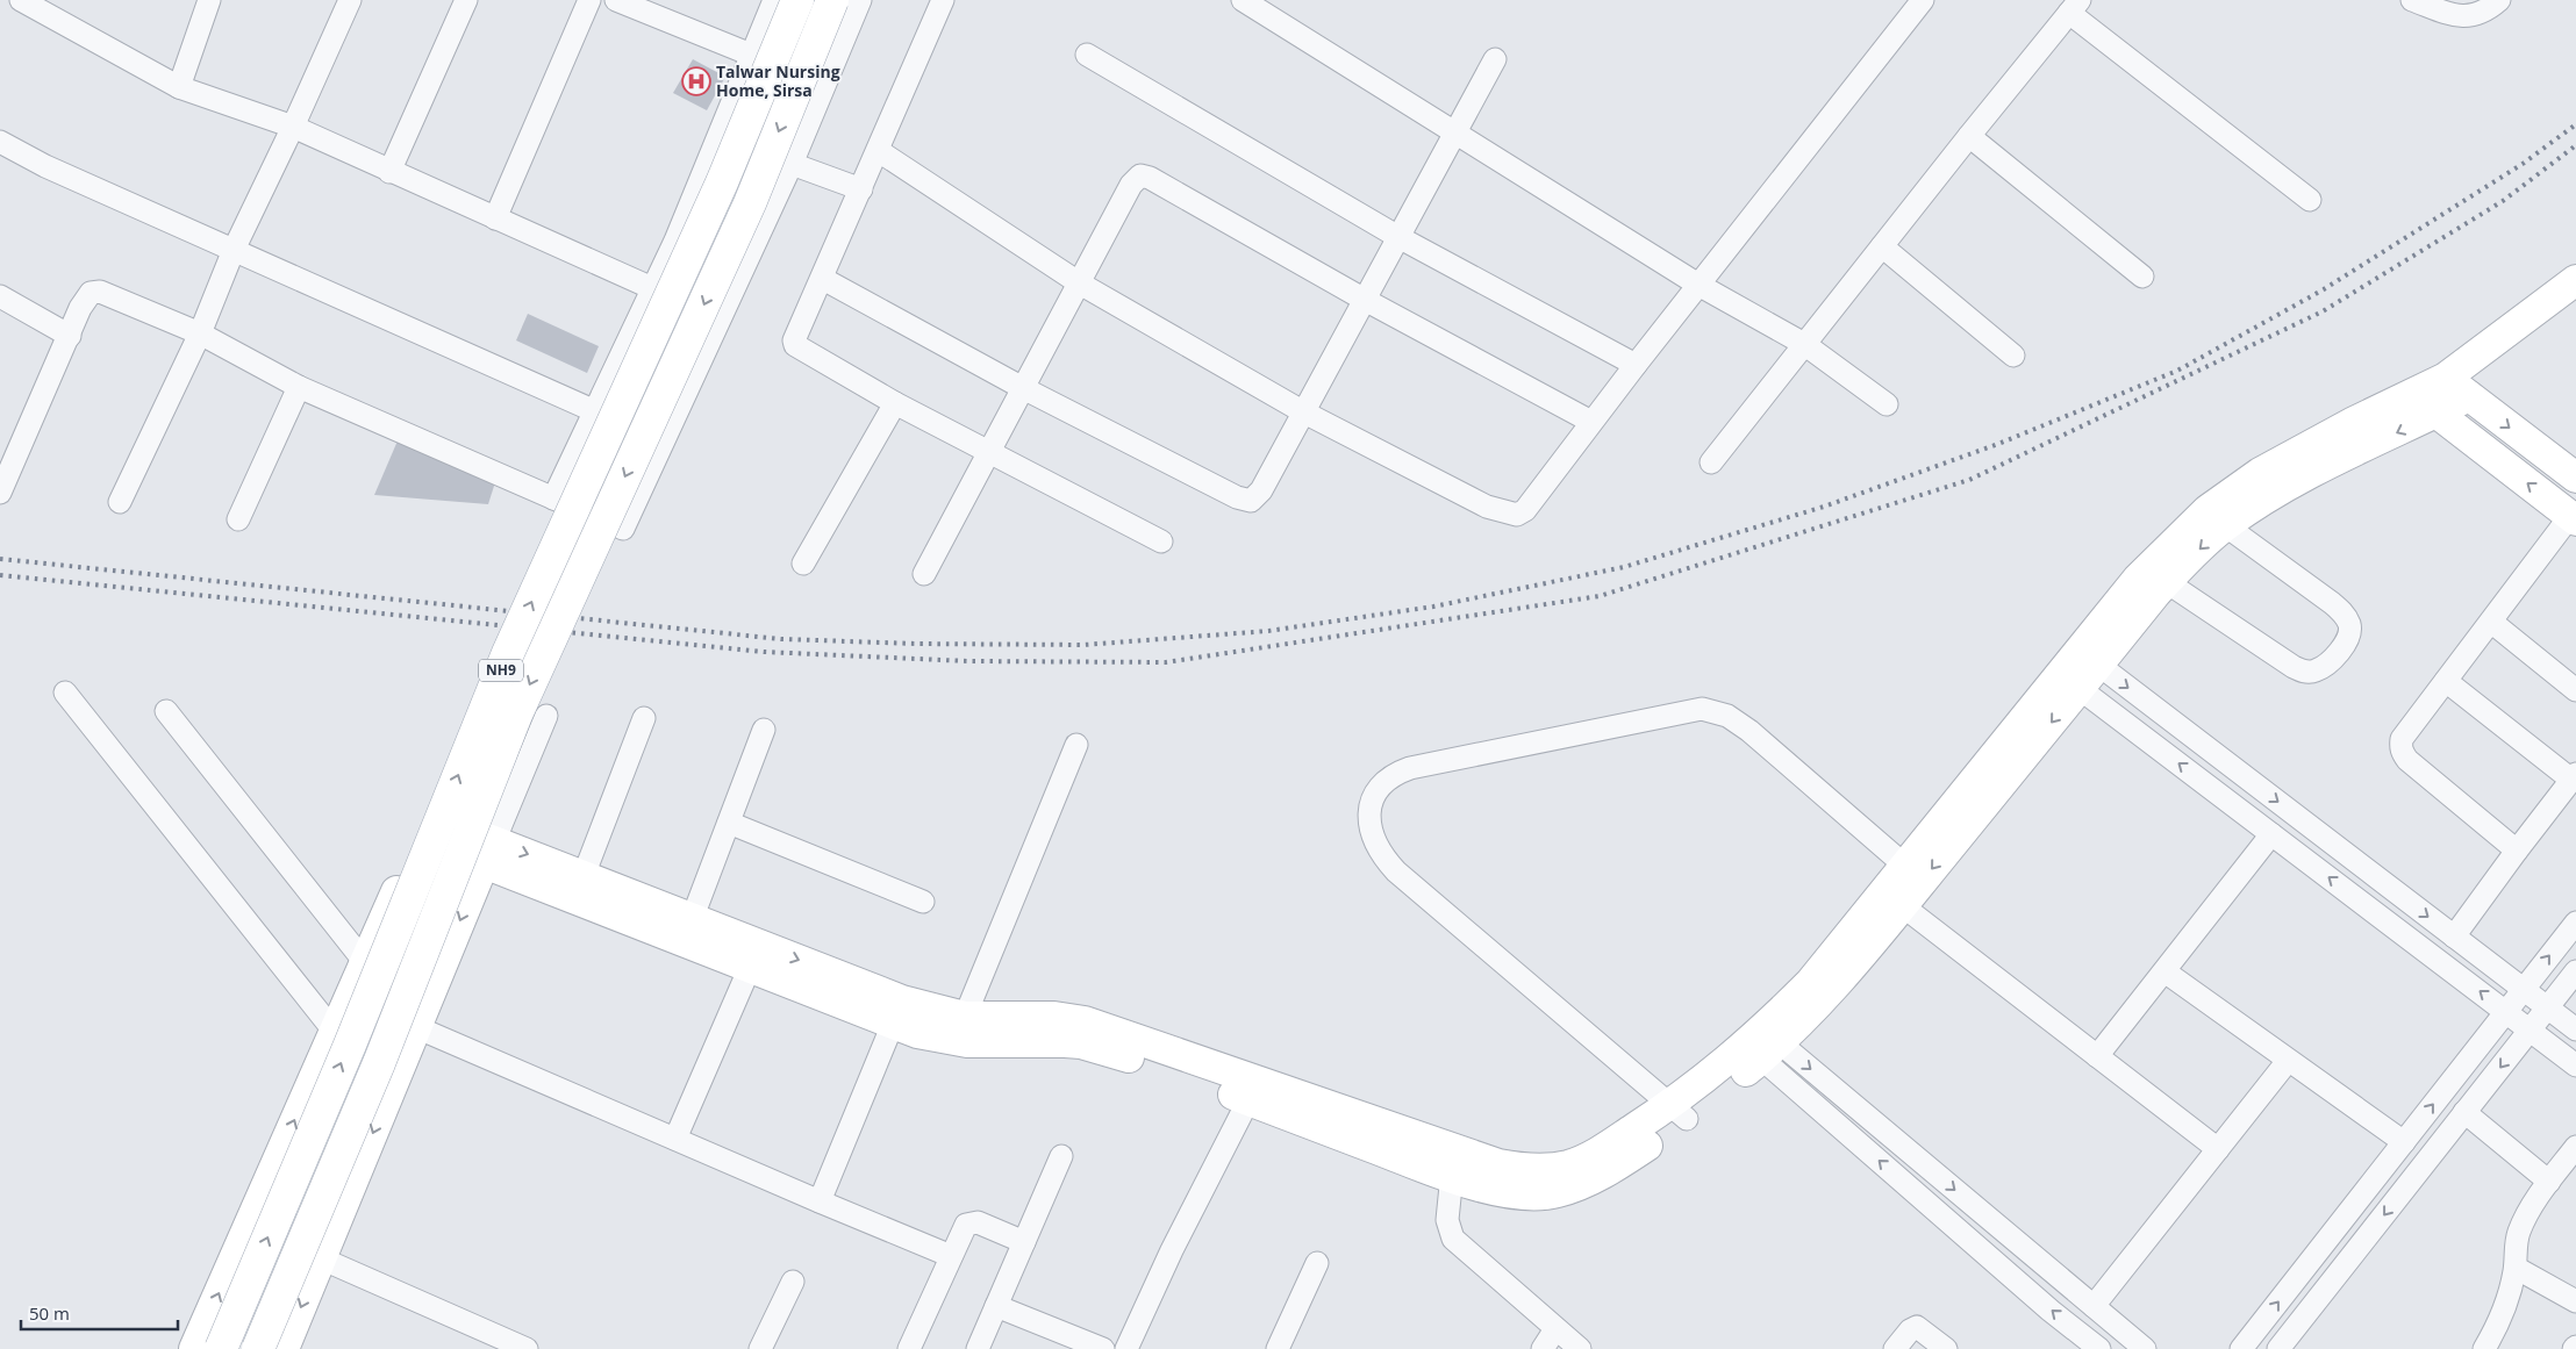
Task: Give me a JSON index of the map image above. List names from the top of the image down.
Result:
{
  "streets": {
    "main road": ["NH9"]
  },
  "places": {
    "hospital": ["Talwar Nursing Home, Sirsa"]
  },
  "scale_bar": "50 m"
}
